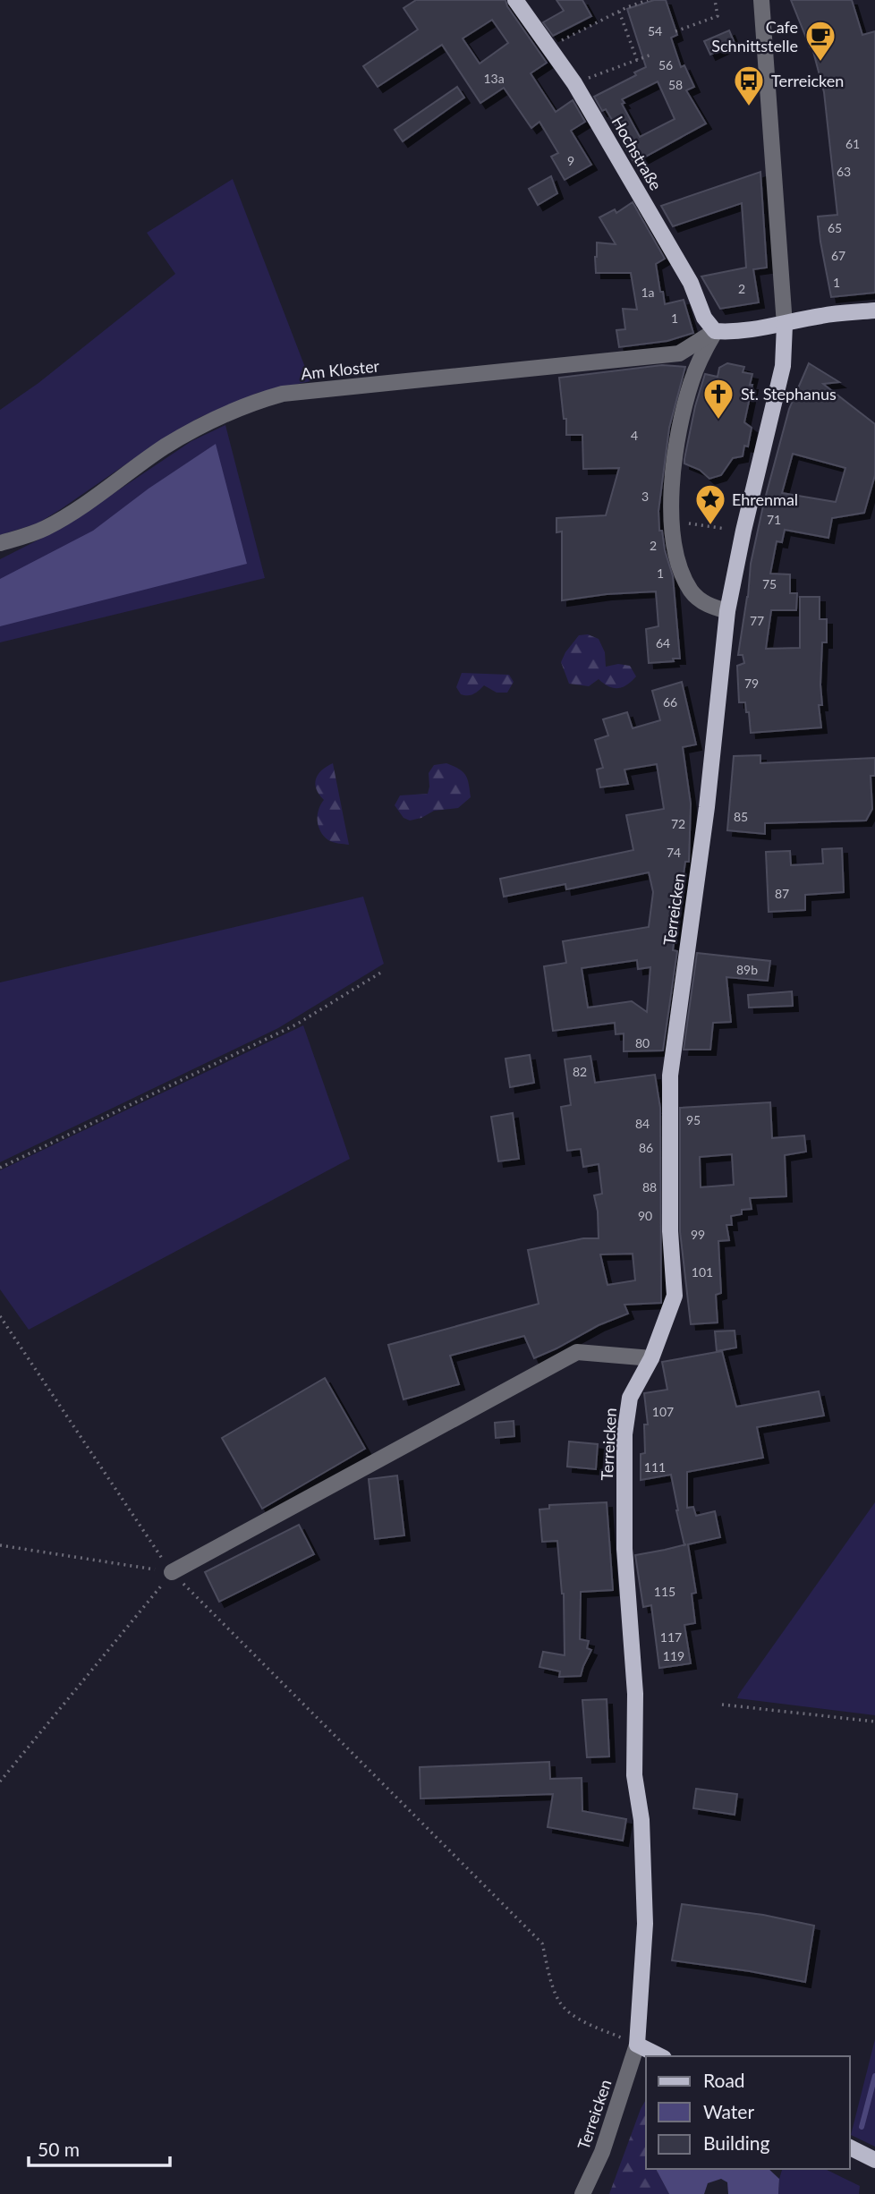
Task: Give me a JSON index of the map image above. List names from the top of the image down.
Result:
{
  "streets": {
    "main road": ["Hochstraße", "Terreicken"],
    "street": ["Am Kloster"]
  },
  "crossings": [
    ["Hochstraße", "Am Kloster"]
  ],
  "places": {
    "cafe": ["Cafe Schnittstelle"],
    "bus stop": ["Terreicken"],
    "church": ["St. Stephanus"],
    "place": ["Ehrenmal"]
  },
  "house_numbers": [
    "54",
    "56",
    "13a",
    "58",
    "61",
    "9",
    "63",
    "65",
    "67",
    "1",
    "2",
    "1a",
    "1",
    "4",
    "3",
    "71",
    "2",
    "1",
    "75",
    "77",
    "64",
    "79",
    "66",
    "85",
    "72",
    "74",
    "87",
    "89b",
    "80",
    "82",
    "95",
    "84",
    "86",
    "88",
    "90",
    "99",
    "101",
    "107",
    "111",
    "115",
    "117",
    "119"
  ],
  "legend": ["Road", "Water", "Building"],
  "scale_bar": "50 m"
}
